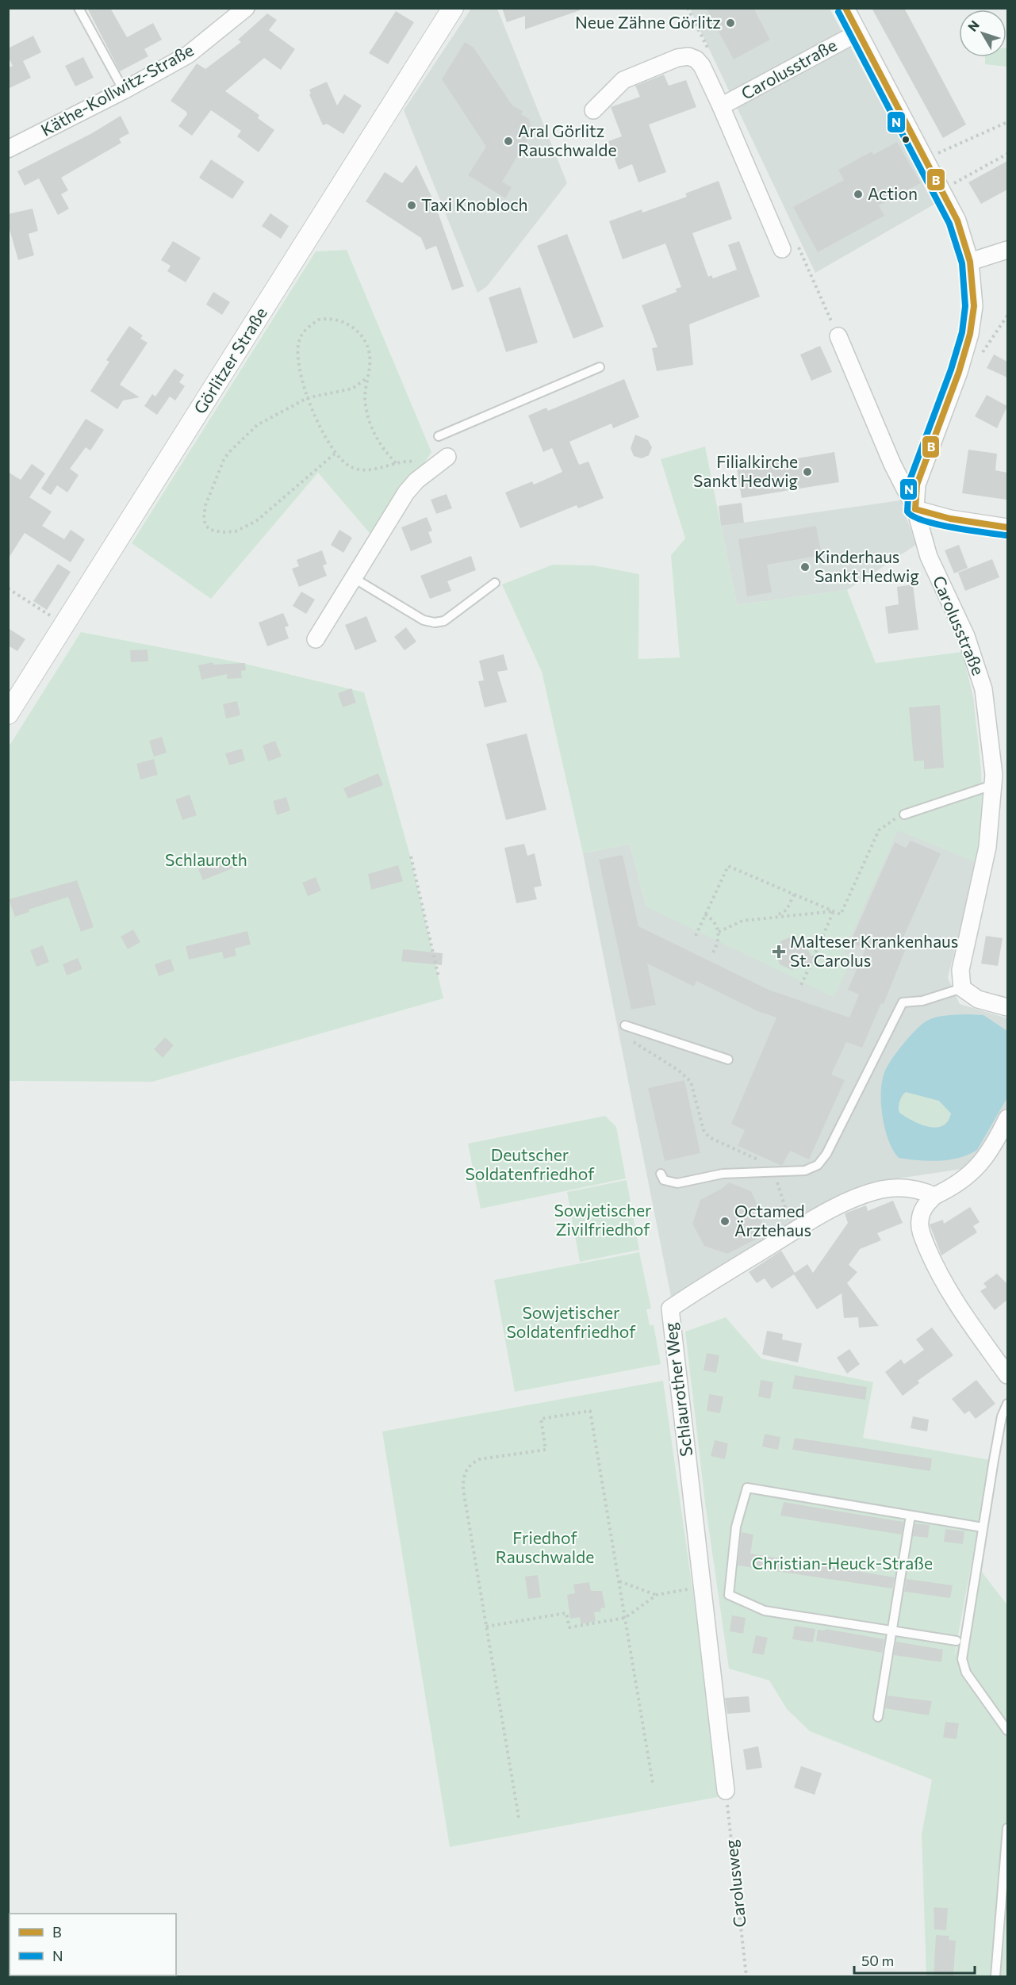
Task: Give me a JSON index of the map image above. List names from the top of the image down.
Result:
{
  "streets": {
    "street": [
      "Carolusstraße",
      "Käthe-Kollwitz-Straße",
      "Görlitzer Straße",
      "Schlaurother Weg"
    ],
    "path": ["Carolusweg"]
  },
  "crossings": [
    ["Schlaurother Weg", "Carolusweg"]
  ],
  "parks": [
    "Schlauroth",
    "Deutscher Soldatenfriedhof",
    "Sowjetischer Zivilfriedhof",
    "Sowjetischer Soldatenfriedhof",
    "Friedhof Rauschwalde",
    "Christian-Heuck-Straße"
  ],
  "places": {
    "other": [
      "Neue Zähne Görlitz",
      "Aral Görlitz Rauschwalde",
      "Action",
      "Taxi Knobloch",
      "Filialkirche Sankt Hedwig",
      "Kinderhaus Sankt Hedwig",
      "Octamed Ärztehaus"
    ],
    "health": ["Malteser Krankenhaus St. Carolus"]
  },
  "lines": ["transit line B", "transit line N"],
  "legend": ["B", "N"],
  "scale_bar": "50 m",
  "north": "top left"
}
